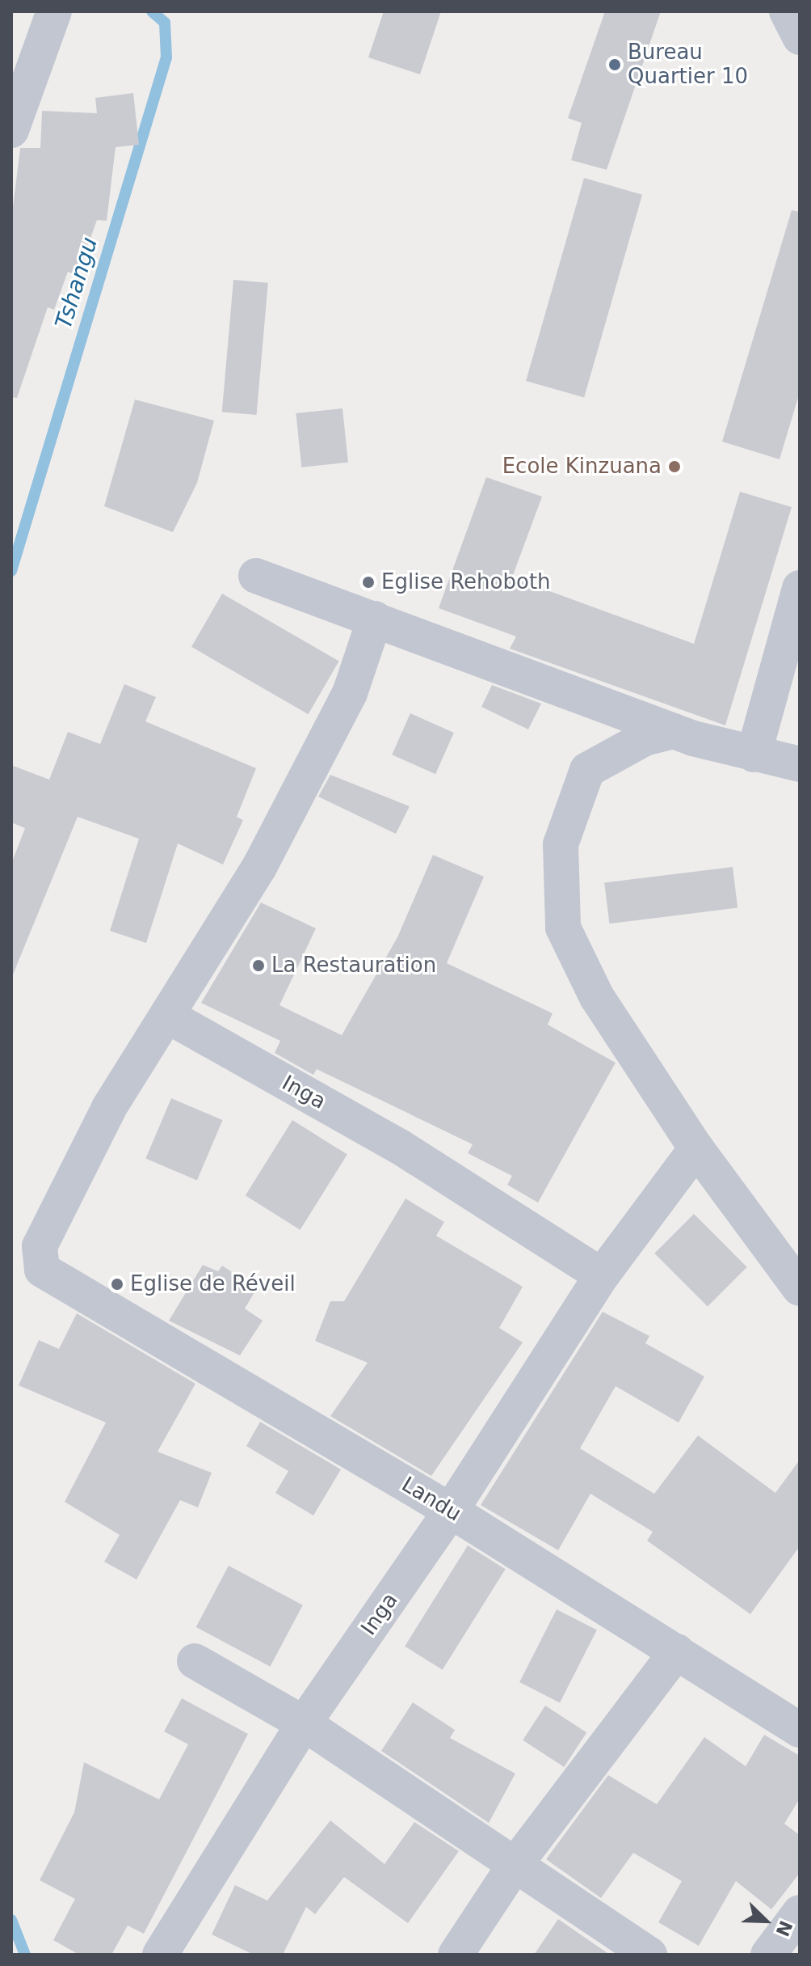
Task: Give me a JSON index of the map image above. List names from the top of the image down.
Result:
{
  "streets": {
    "street": ["Inga", "Landu"]
  },
  "crossings": [
    ["Inga", "Landu"]
  ],
  "water": ["Tshangu"],
  "places": [
    "Bureau Quartier 10",
    "Ecole Kinzuana",
    "Eglise Rehoboth",
    "La Restauration",
    "Eglise de Réveil"
  ],
  "north": "bottom right"
}
